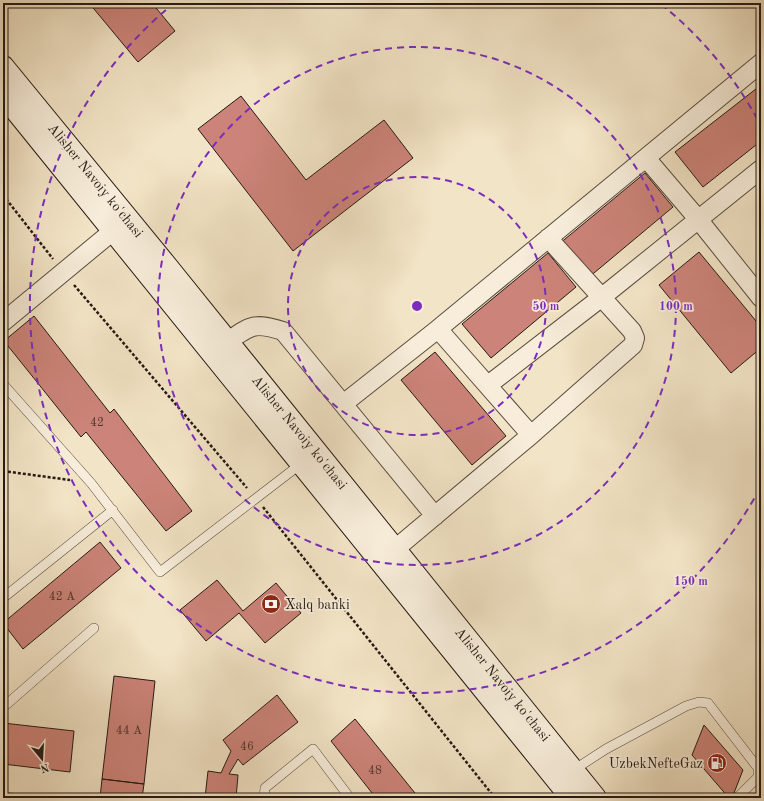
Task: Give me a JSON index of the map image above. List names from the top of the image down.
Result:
{
  "streets": {
    "main road": ["Alisher Navoiy ko'chasi"]
  },
  "places": {
    "bank": ["Xalq banki"],
    "fuel station": ["UzbekNefteGaz"]
  },
  "house_numbers": [
    "42",
    "42 А",
    "44 А",
    "46",
    "48"
  ],
  "north": "bottom",
  "rings": ["50 m", "100 m", "150 m"]
}
